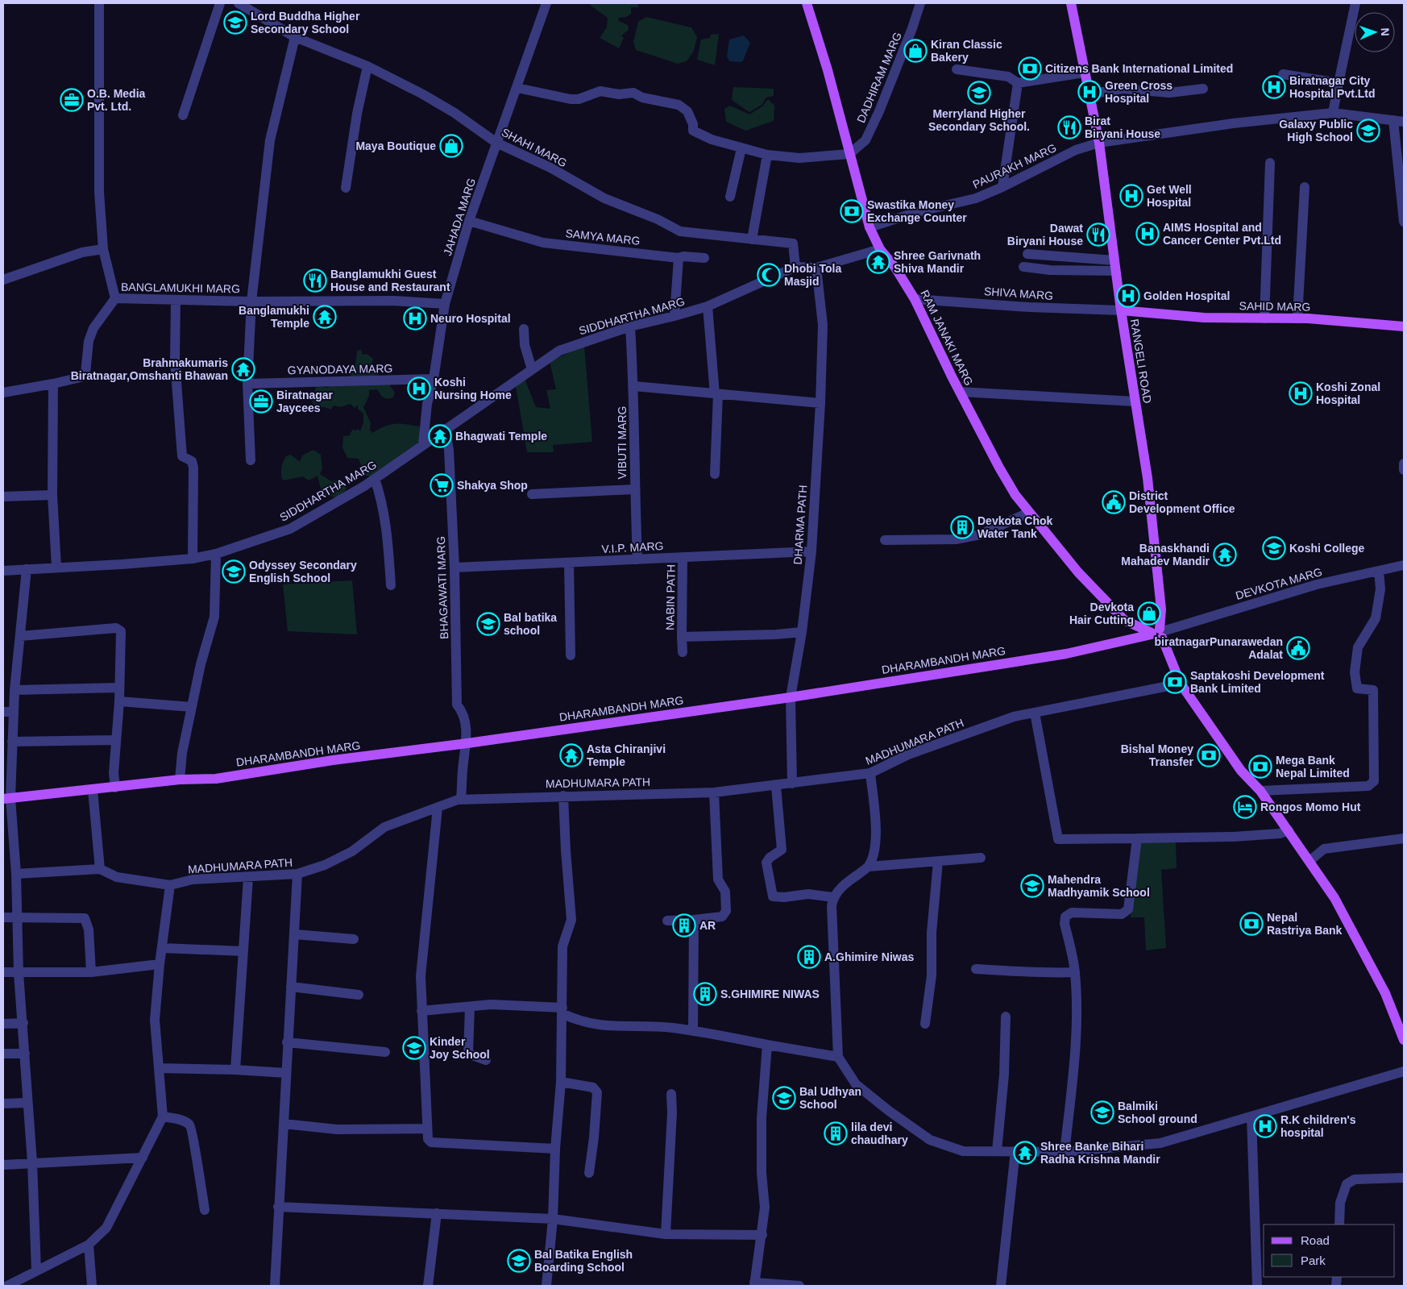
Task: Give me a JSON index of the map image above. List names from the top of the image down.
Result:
{
  "streets": {
    "main road": [
      "SAHID MARG",
      "RAM JANAKI MARG",
      "RANGELI ROAD",
      "DHARAMBANDH MARG"
    ],
    "street": [
      "DADHIRAM MARG",
      "SHAHI MARG",
      "PAURAKH MARG",
      "JAHADA MARG",
      "SAMYA MARG",
      "BANGLAMUKHI MARG",
      "SHIVA MARG",
      "SIDDHARTHA MARG",
      "GYANODAYA MARG",
      "VIBUTI MARG",
      "DHARMA PATH",
      "V.I.P. MARG",
      "DEVKOTA MARG",
      "BHAGAWATI MARG",
      "NABIN PATH",
      "MADHUMARA PATH"
    ]
  },
  "crossings": [
    ["DADHIRAM MARG", "RAM JANAKI MARG"],
    ["SHAHI MARG", "JAHADA MARG"],
    ["SHAHI MARG", "SIDDHARTHA MARG"],
    ["PAURAKH MARG", "RAM JANAKI MARG"],
    ["PAURAKH MARG", "RANGELI ROAD"],
    ["JAHADA MARG", "SAMYA MARG"],
    ["JAHADA MARG", "BANGLAMUKHI MARG"],
    ["JAHADA MARG", "SIDDHARTHA MARG"],
    ["JAHADA MARG", "GYANODAYA MARG"],
    ["SHIVA MARG", "SAHID MARG"],
    ["SHIVA MARG", "RAM JANAKI MARG"],
    ["SHIVA MARG", "RANGELI ROAD"],
    ["SAHID MARG", "RANGELI ROAD"],
    ["SIDDHARTHA MARG", "RAM JANAKI MARG"],
    ["SIDDHARTHA MARG", "VIBUTI MARG"],
    ["SIDDHARTHA MARG", "DHARMA PATH"],
    ["SIDDHARTHA MARG", "BHAGAWATI MARG"],
    ["RAM JANAKI MARG", "RANGELI ROAD"],
    ["RAM JANAKI MARG", "DEVKOTA MARG"],
    ["RAM JANAKI MARG", "DHARAMBANDH MARG"],
    ["RANGELI ROAD", "DEVKOTA MARG"],
    ["RANGELI ROAD", "DHARAMBANDH MARG"],
    ["VIBUTI MARG", "V.I.P. MARG"],
    ["DHARMA PATH", "V.I.P. MARG"],
    ["DHARMA PATH", "NABIN PATH"],
    ["DHARMA PATH", "DHARAMBANDH MARG"],
    ["DHARMA PATH", "MADHUMARA PATH"],
    ["V.I.P. MARG", "BHAGAWATI MARG"],
    ["V.I.P. MARG", "NABIN PATH"],
    ["DEVKOTA MARG", "DHARAMBANDH MARG"],
    ["BHAGAWATI MARG", "DHARAMBANDH MARG"],
    ["BHAGAWATI MARG", "MADHUMARA PATH"]
  ],
  "places": {
    "school or university": [
      "Lord Buddha Higher Secondary School",
      "Merryland Higher Secondary School.",
      "Galaxy Public High School",
      "Koshi College",
      "Odyssey Secondary English School",
      "Bal batika school",
      "Mahendra Madhyamik School",
      "Kinder Joy School",
      "Bal Udhyan School",
      "Balmiki School ground",
      "Bal Batika English Boarding School"
    ],
    "shop": ["Kiran Classic Bakery", "Maya Boutique", "Devkota Hair Cutting"],
    "bank": [
      "Citizens Bank International Limited",
      "Swastika Money Exchange Counter",
      "Saptakoshi Development Bank Limited",
      "Bishal Money Transfer",
      "Mega Bank Nepal Limited",
      "Nepal Rastriya Bank"
    ],
    "hospital": [
      "Biratnagar City Hospital Pvt.Ltd",
      "Green Cross Hospital",
      "Get Well Hospital",
      "AIMS Hospital and Cancer Center Pvt.Ltd",
      "Golden Hospital",
      "Neuro Hospital",
      "Koshi Nursing Home",
      "Koshi Zonal Hospital",
      "R.K children's hospital"
    ],
    "office": ["O.B. Media Pvt. Ltd.", "Biratnagar Jaycees"],
    "restaurant": ["Birat Biryani House", "Dawat Biryani House", "Banglamukhi Guest House and Restaurant"],
    "temple": [
      "Shree Garivnath Shiva Mandir",
      "Banglamukhi Temple",
      "Brahmakumaris Biratnagar,Omshanti Bhawan",
      "Bhagwati Temple",
      "Banaskhandi Mahadev Mandir",
      "Asta Chiranjivi Temple",
      "Shree Banke Bihari Radha Krishna Mandir"
    ],
    "mosque": ["Dhobi Tola Masjid"],
    "supermarket": ["Shakya Shop"],
    "public building": ["District Development Office", "biratnagarPunarawedan Adalat"],
    "building": [
      "Devkota Chok Water Tank",
      "AR",
      "A.Ghimire Niwas",
      "S.GHIMIRE NIWAS",
      "lila devi chaudhary"
    ],
    "hotel": ["Rongos Momo Hut"]
  },
  "legend": ["Road", "Park"],
  "north": "right"
}
